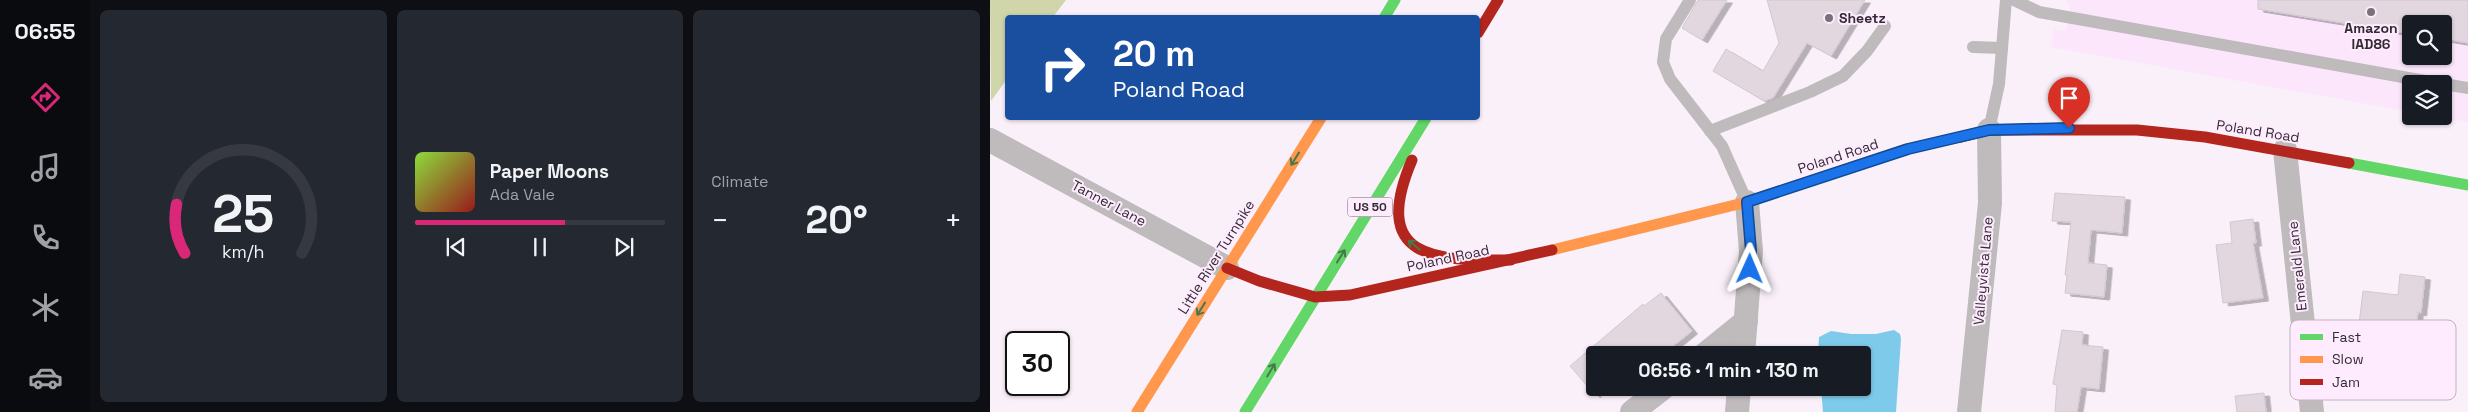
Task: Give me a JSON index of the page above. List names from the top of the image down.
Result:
{
  "streets": {
    "main road": ["Poland Road", "US 50", "Little River Turnpike"],
    "street": ["Tanner Lane", "Emerald Lane", "Valleyvista Lane"]
  },
  "crossings": [
    ["Poland Road", "Tanner Lane"],
    ["Poland Road", "US 50"],
    ["Poland Road", "Little River Turnpike"],
    ["Poland Road", "Emerald Lane"],
    ["Poland Road", "Valleyvista Lane"],
    ["Tanner Lane", "Little River Turnpike"]
  ],
  "places": ["Amazon IAD86", "Sheetz"],
  "legend": ["Fast", "Slow", "Jam"],
  "page": {
    "tabs": "06:55",
    "tile": "Climate",
    "turn": ["20 m", "Poland Road"],
    "song": ["Paper Moons", "Ada Vale"],
    "heat": ["−", "20°", "+"],
    "limit": "30",
    "trip": "06:56 · 1 min · 130 m",
    "gauge": ["25", "km/h"]
  }
}
